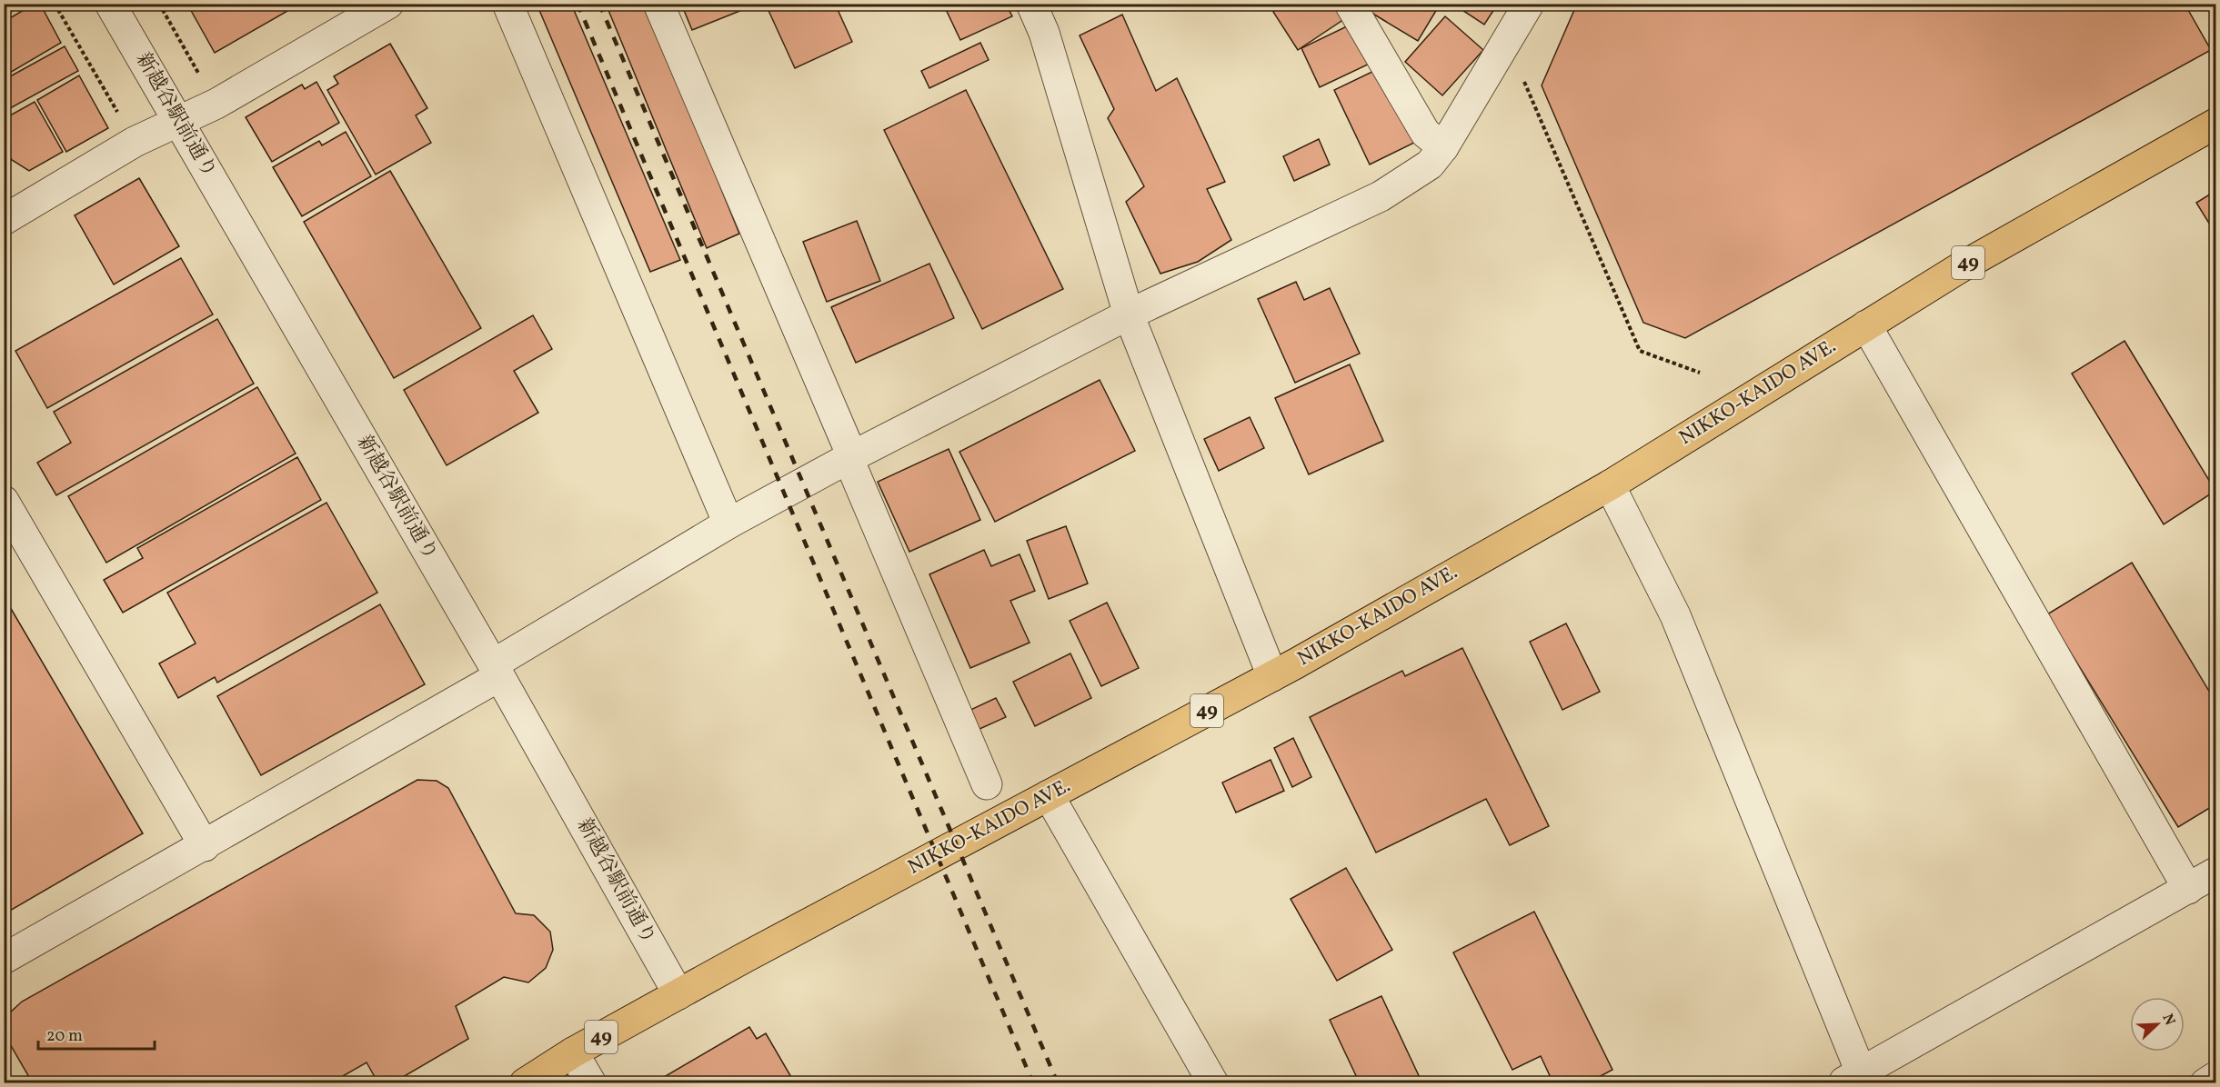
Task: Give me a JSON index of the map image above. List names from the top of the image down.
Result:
{
  "streets": {
    "main road": ["49", "NIKKO-KAIDO AVE."],
    "street": ["新越谷駅前通り"]
  },
  "crossings": [
    ["新越谷駅前通り", "NIKKO-KAIDO AVE."]
  ],
  "scale_bar": "20 m",
  "north": "top right"
}
